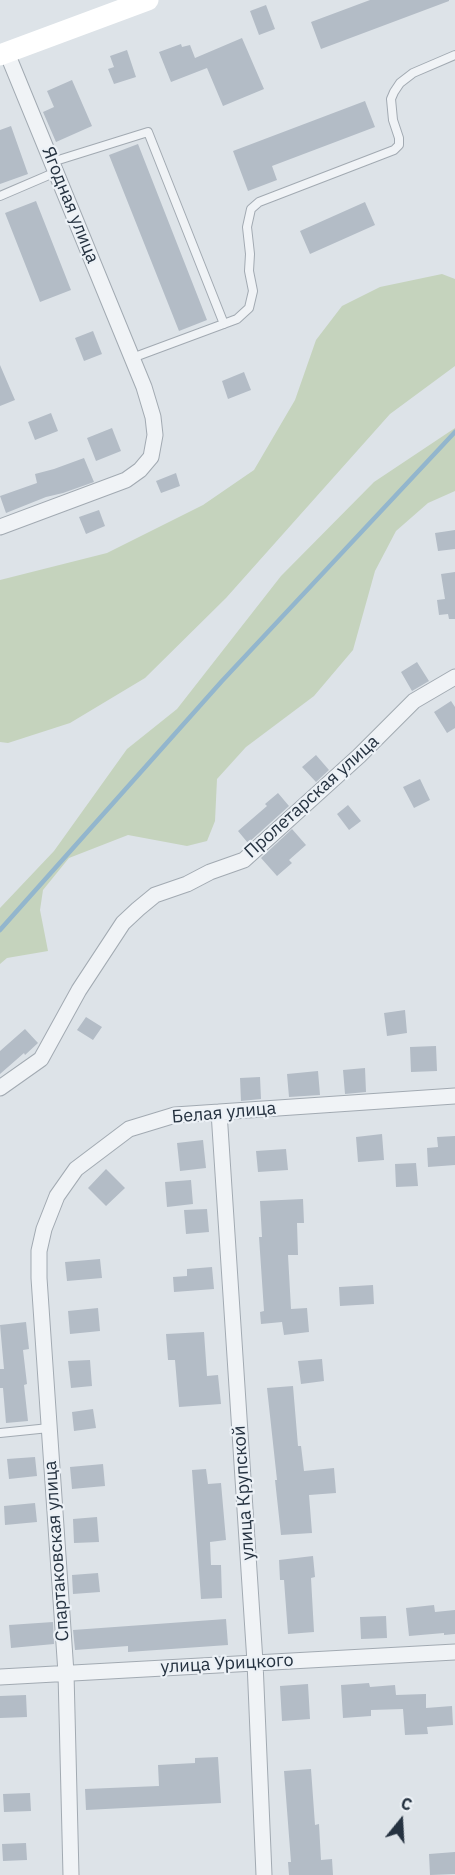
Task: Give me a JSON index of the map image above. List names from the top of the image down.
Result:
{
  "streets": {
    "street": [
      "Ягодная улица",
      "Пролетарская улица",
      "Белая улица",
      "улица Крупской",
      "Спартаковская улица",
      "улица Урицкого"
    ]
  },
  "crossings": [
    ["Белая улица", "улица Крупской"],
    ["Белая улица", "Спартаковская улица"],
    ["улица Крупской", "улица Урицкого"],
    ["Спартаковская улица", "улица Урицкого"]
  ],
  "north": "top"
}
